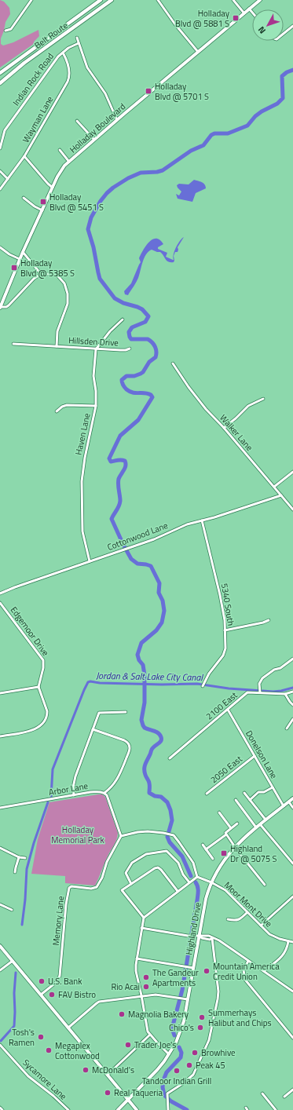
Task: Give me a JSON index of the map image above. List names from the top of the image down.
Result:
{
  "streets": {
    "highway": ["Belt Route"],
    "main road": ["Holladay Boulevard", "Highland Drive"],
    "street": [
      "Indian Rock Road",
      "Wayman Lane",
      "Hillsden Drive",
      "Walker Lane",
      "Haven Lane",
      "Cottonwood Lane",
      "5340 South",
      "Edgemoor Drive",
      "2100 East",
      "Donelson Lane",
      "2050 East",
      "Arbor Lane",
      "Moor Mont Drive",
      "Memory Lane",
      "Sycamore Lane"
    ]
  },
  "crossings": [
    ["Indian Rock Road", "Wayman Lane"],
    ["Hillsden Drive", "Haven Lane"],
    ["Walker Lane", "Cottonwood Lane"],
    ["Haven Lane", "Cottonwood Lane"],
    ["Cottonwood Lane", "5340 South"],
    ["2100 East", "Donelson Lane"],
    ["Donelson Lane", "2050 East"],
    ["Donelson Lane", "Highland Drive"],
    ["Moor Mont Drive", "Highland Drive"]
  ],
  "water": ["Jordan & Salt Lake City Canal"],
  "parks": ["Holladay Memorial Park"],
  "places": {
    "transit": [
      "Holladay Blvd @ 5881 S",
      "Holladay Blvd @ 5701 S",
      "Holladay Blvd @ 5451 S",
      "Holladay Blvd @ 5385 S",
      "Highland Dr @ 5075 S"
    ],
    "other": [
      "Mountain America Credit Union",
      "The Gandeur Apartments",
      "U.S. Bank",
      "Rio Acai",
      "FAV Bistro",
      "Magnolia Bakery",
      "Summerhays Halibut and Chips",
      "Chico's",
      "Tosh's Ramen",
      "Trader Joe's",
      "Megaplex Cottonwood",
      "Browhive",
      "Peak 45",
      "McDonald's",
      "Tandoor Indian Grill",
      "Real Taqueria"
    ]
  },
  "north": "bottom left"
}
